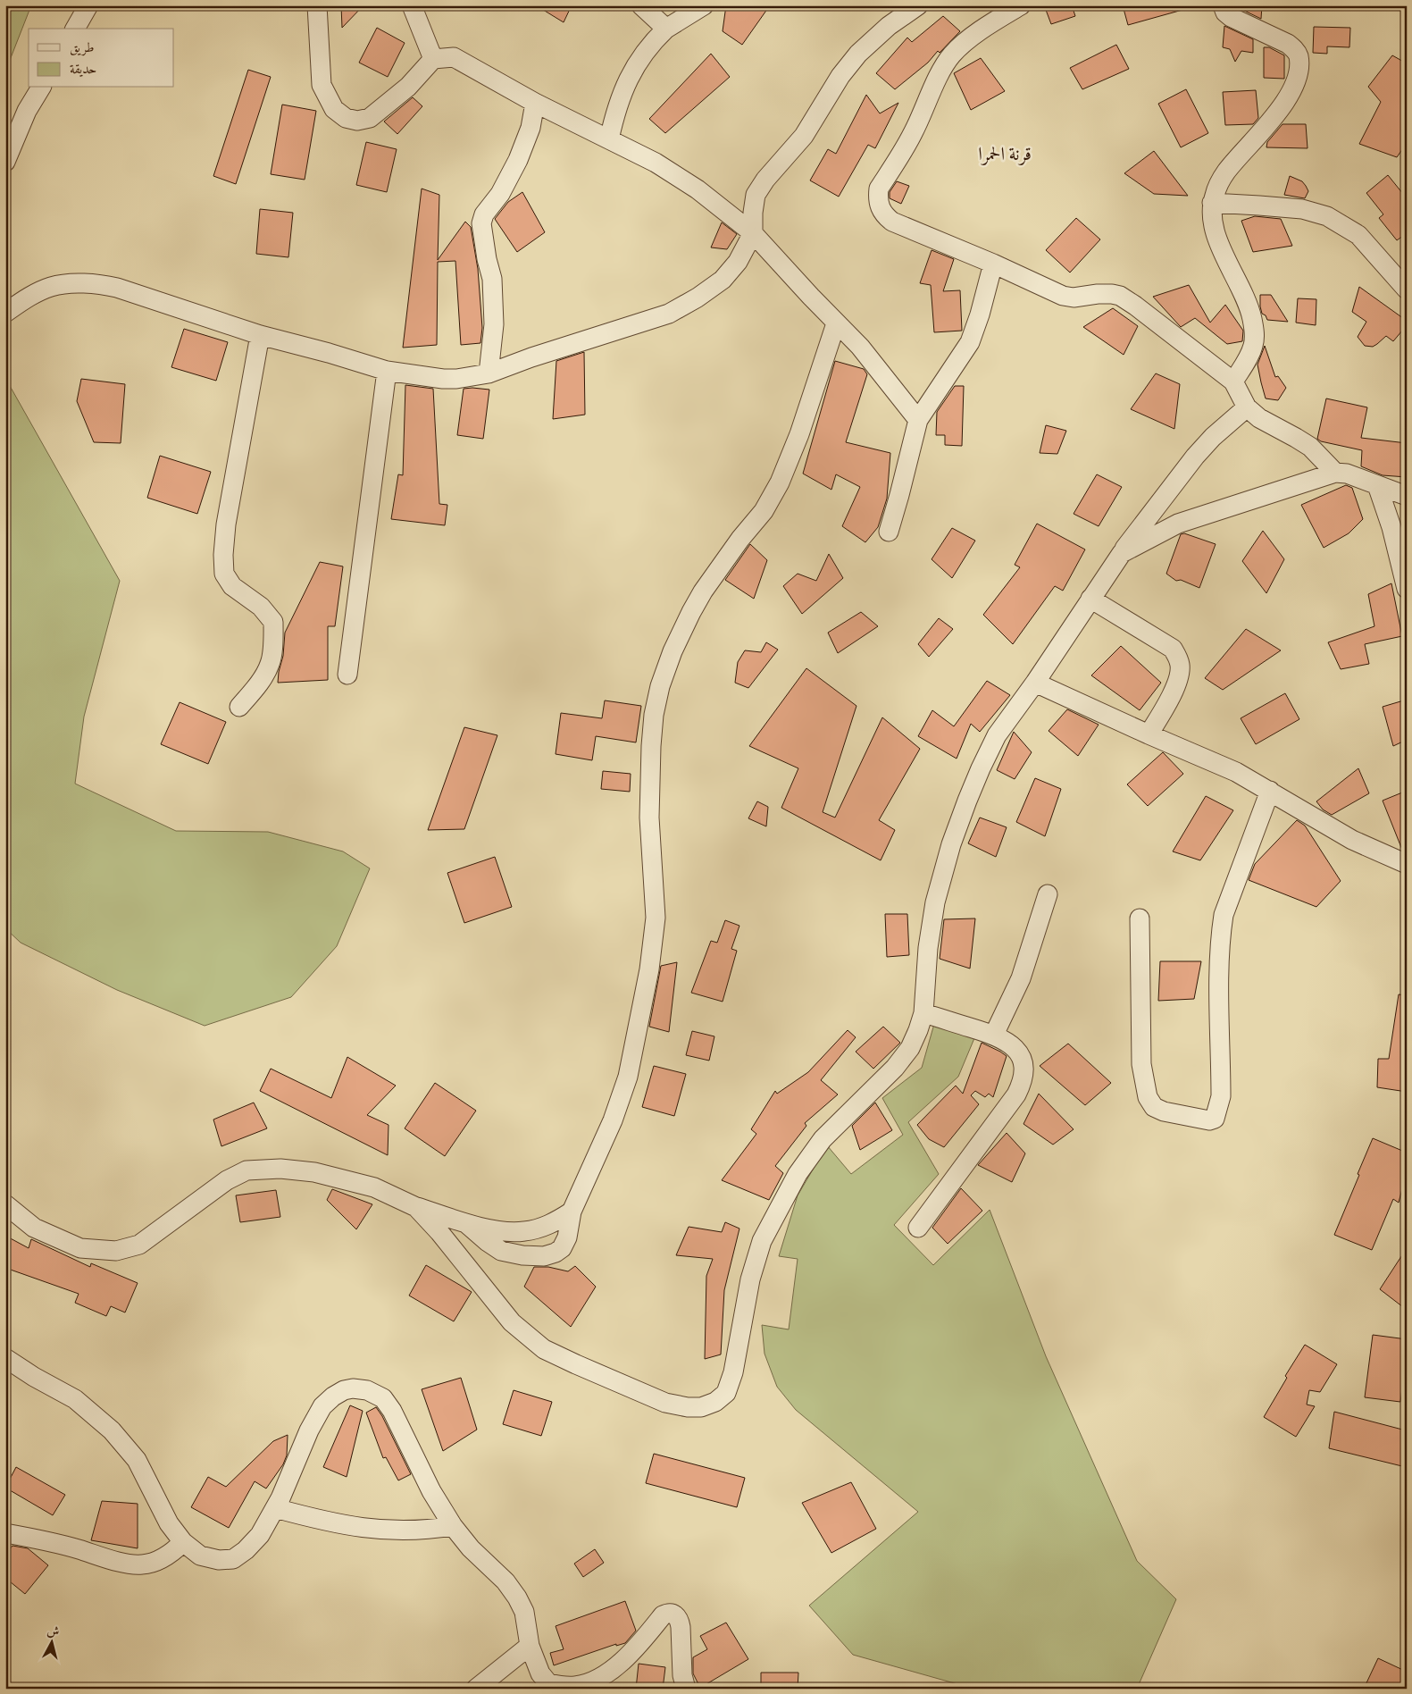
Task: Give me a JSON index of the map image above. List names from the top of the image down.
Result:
{
  "districts": ["قرنة الحمرا"],
  "legend": ["طريق", "حديقة"],
  "north": "top"
}
